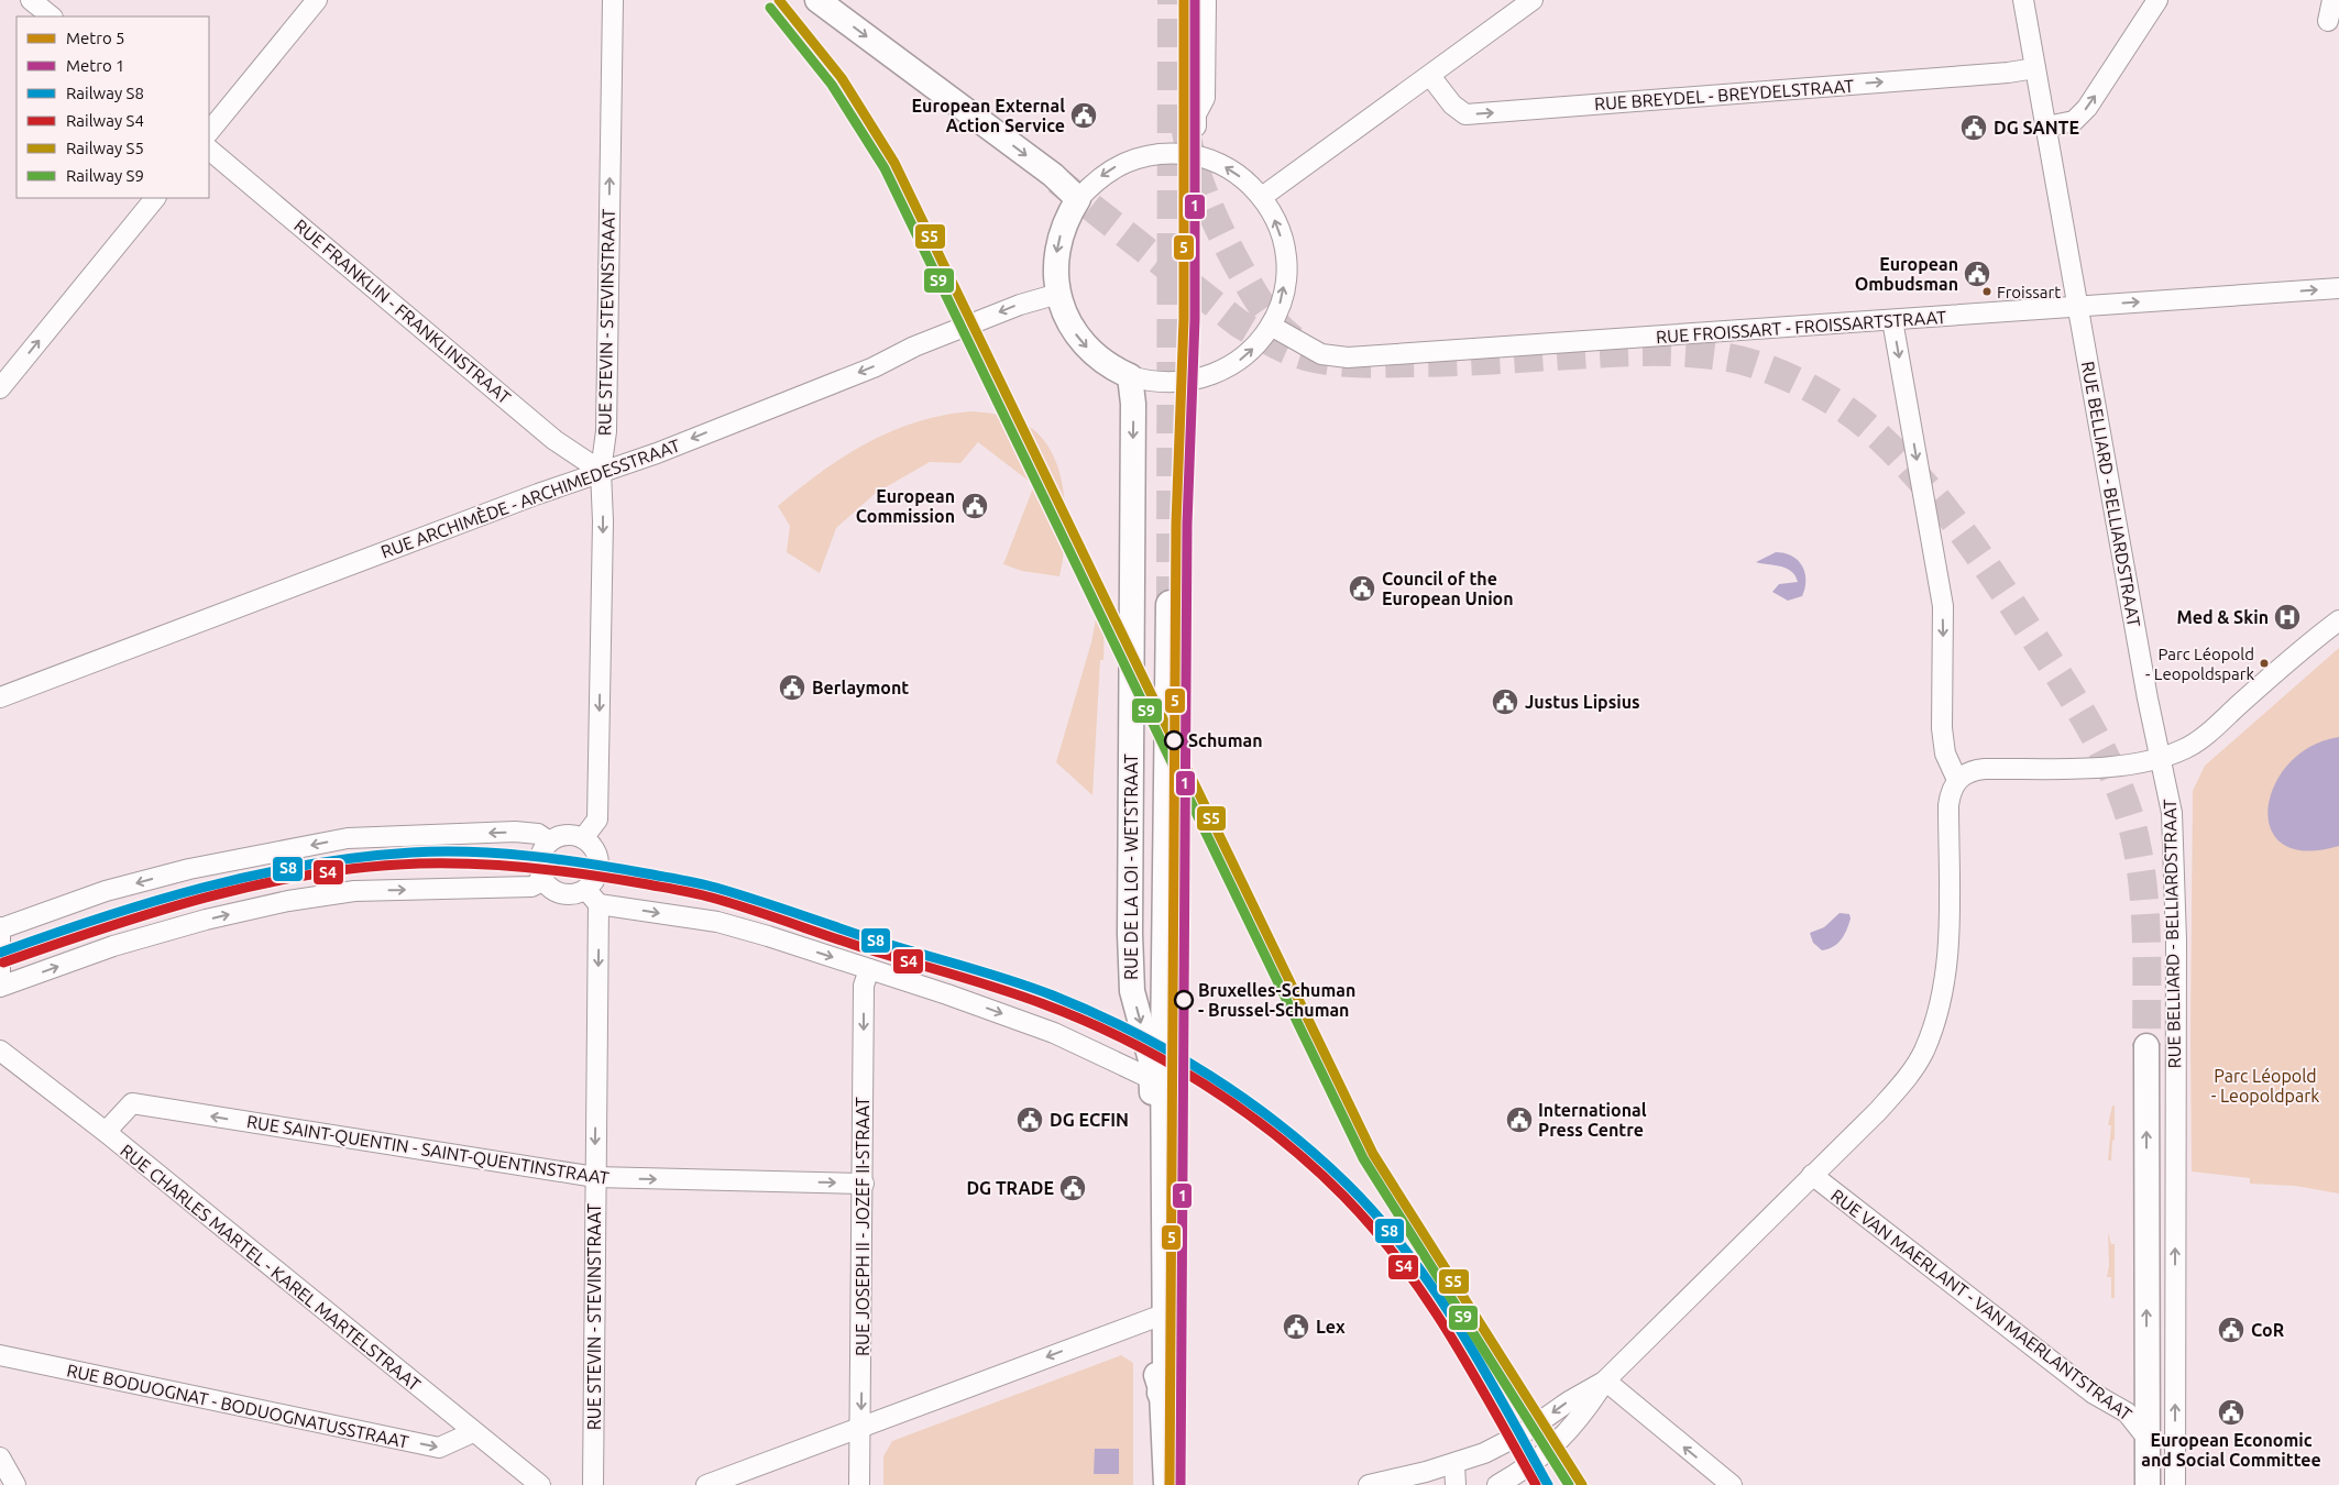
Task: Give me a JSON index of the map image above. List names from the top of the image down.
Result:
{
  "streets": {
    "main road": ["RUE BELLIARD - BELLIARDSTRAAT", "RUE DE LA LOI - WETSTRAAT"],
    "street": [
      "RUE BREYDEL - BREYDELSTRAAT",
      "RUE FRANKLIN - FRANKLINSTRAAT",
      "RUE STEVIN - STEVINSTRAAT",
      "RUE FROISSART - FROISSARTSTRAAT",
      "RUE ARCHIMÈDE - ARCHIMEDESSTRAAT",
      "RUE SAINT-QUENTIN - SAINT-QUENTINSTRAAT",
      "RUE JOSEPH II - JOZEF II-STRAAT",
      "RUE CHARLES MARTEL - KAREL MARTELSTRAAT",
      "RUE VAN MAERLANT - VAN MAERLANTSTRAAT",
      "RUE BODUOGNAT - BODUOGNATUSSTRAAT"
    ]
  },
  "crossings": [
    ["RUE BREYDEL - BREYDELSTRAAT", "RUE BELLIARD - BELLIARDSTRAAT"],
    ["RUE FRANKLIN - FRANKLINSTRAAT", "RUE STEVIN - STEVINSTRAAT"],
    ["RUE FRANKLIN - FRANKLINSTRAAT", "RUE ARCHIMÈDE - ARCHIMEDESSTRAAT"],
    ["RUE STEVIN - STEVINSTRAAT", "RUE ARCHIMÈDE - ARCHIMEDESSTRAAT"],
    ["RUE STEVIN - STEVINSTRAAT", "RUE SAINT-QUENTIN - SAINT-QUENTINSTRAAT"],
    ["RUE FROISSART - FROISSARTSTRAAT", "RUE BELLIARD - BELLIARDSTRAAT"],
    ["RUE BELLIARD - BELLIARDSTRAAT", "RUE VAN MAERLANT - VAN MAERLANTSTRAAT"],
    ["RUE SAINT-QUENTIN - SAINT-QUENTINSTRAAT", "RUE JOSEPH II - JOZEF II-STRAAT"],
    ["RUE SAINT-QUENTIN - SAINT-QUENTINSTRAAT", "RUE CHARLES MARTEL - KAREL MARTELSTRAAT"],
    ["RUE CHARLES MARTEL - KAREL MARTELSTRAAT", "RUE BODUOGNAT - BODUOGNATUSSTRAAT"]
  ],
  "one_way": [
    "RUE BREYDEL - BREYDELSTRAAT",
    "RUE BELLIARD - BELLIARDSTRAAT",
    "RUE ARCHIMÈDE - ARCHIMEDESSTRAAT",
    "RUE DE LA LOI - WETSTRAAT",
    "RUE JOSEPH II - JOZEF II-STRAAT",
    "RUE BODUOGNAT - BODUOGNATUSSTRAAT"
  ],
  "parks": ["Parc Léopold - Leopoldpark"],
  "places": {
    "public building": [
      "European External Action Service",
      "DG SANTE",
      "European Ombudsman",
      "European Commission",
      "Council of the European Union",
      "Berlaymont",
      "Justus Lipsius",
      "DG ECFIN",
      "International Press Centre",
      "DG TRADE",
      "Lex",
      "CoR",
      "European Economic and Social Committee"
    ],
    "other": [
      "Froissart",
      "Parc Léopold - Leopoldspark",
      "Schuman",
      "Bruxelles-Schuman - Brussel-Schuman"
    ],
    "hospital": ["Med & Skin"]
  },
  "lines": [
    "metro line 5",
    "metro line 1",
    "rail line S5",
    "rail line S9",
    "rail line S8",
    "rail line S4"
  ],
  "legend": [
    "Metro 5",
    "Metro 1",
    "Railway S8",
    "Railway S4",
    "Railway S5",
    "Railway S9"
  ]
}
